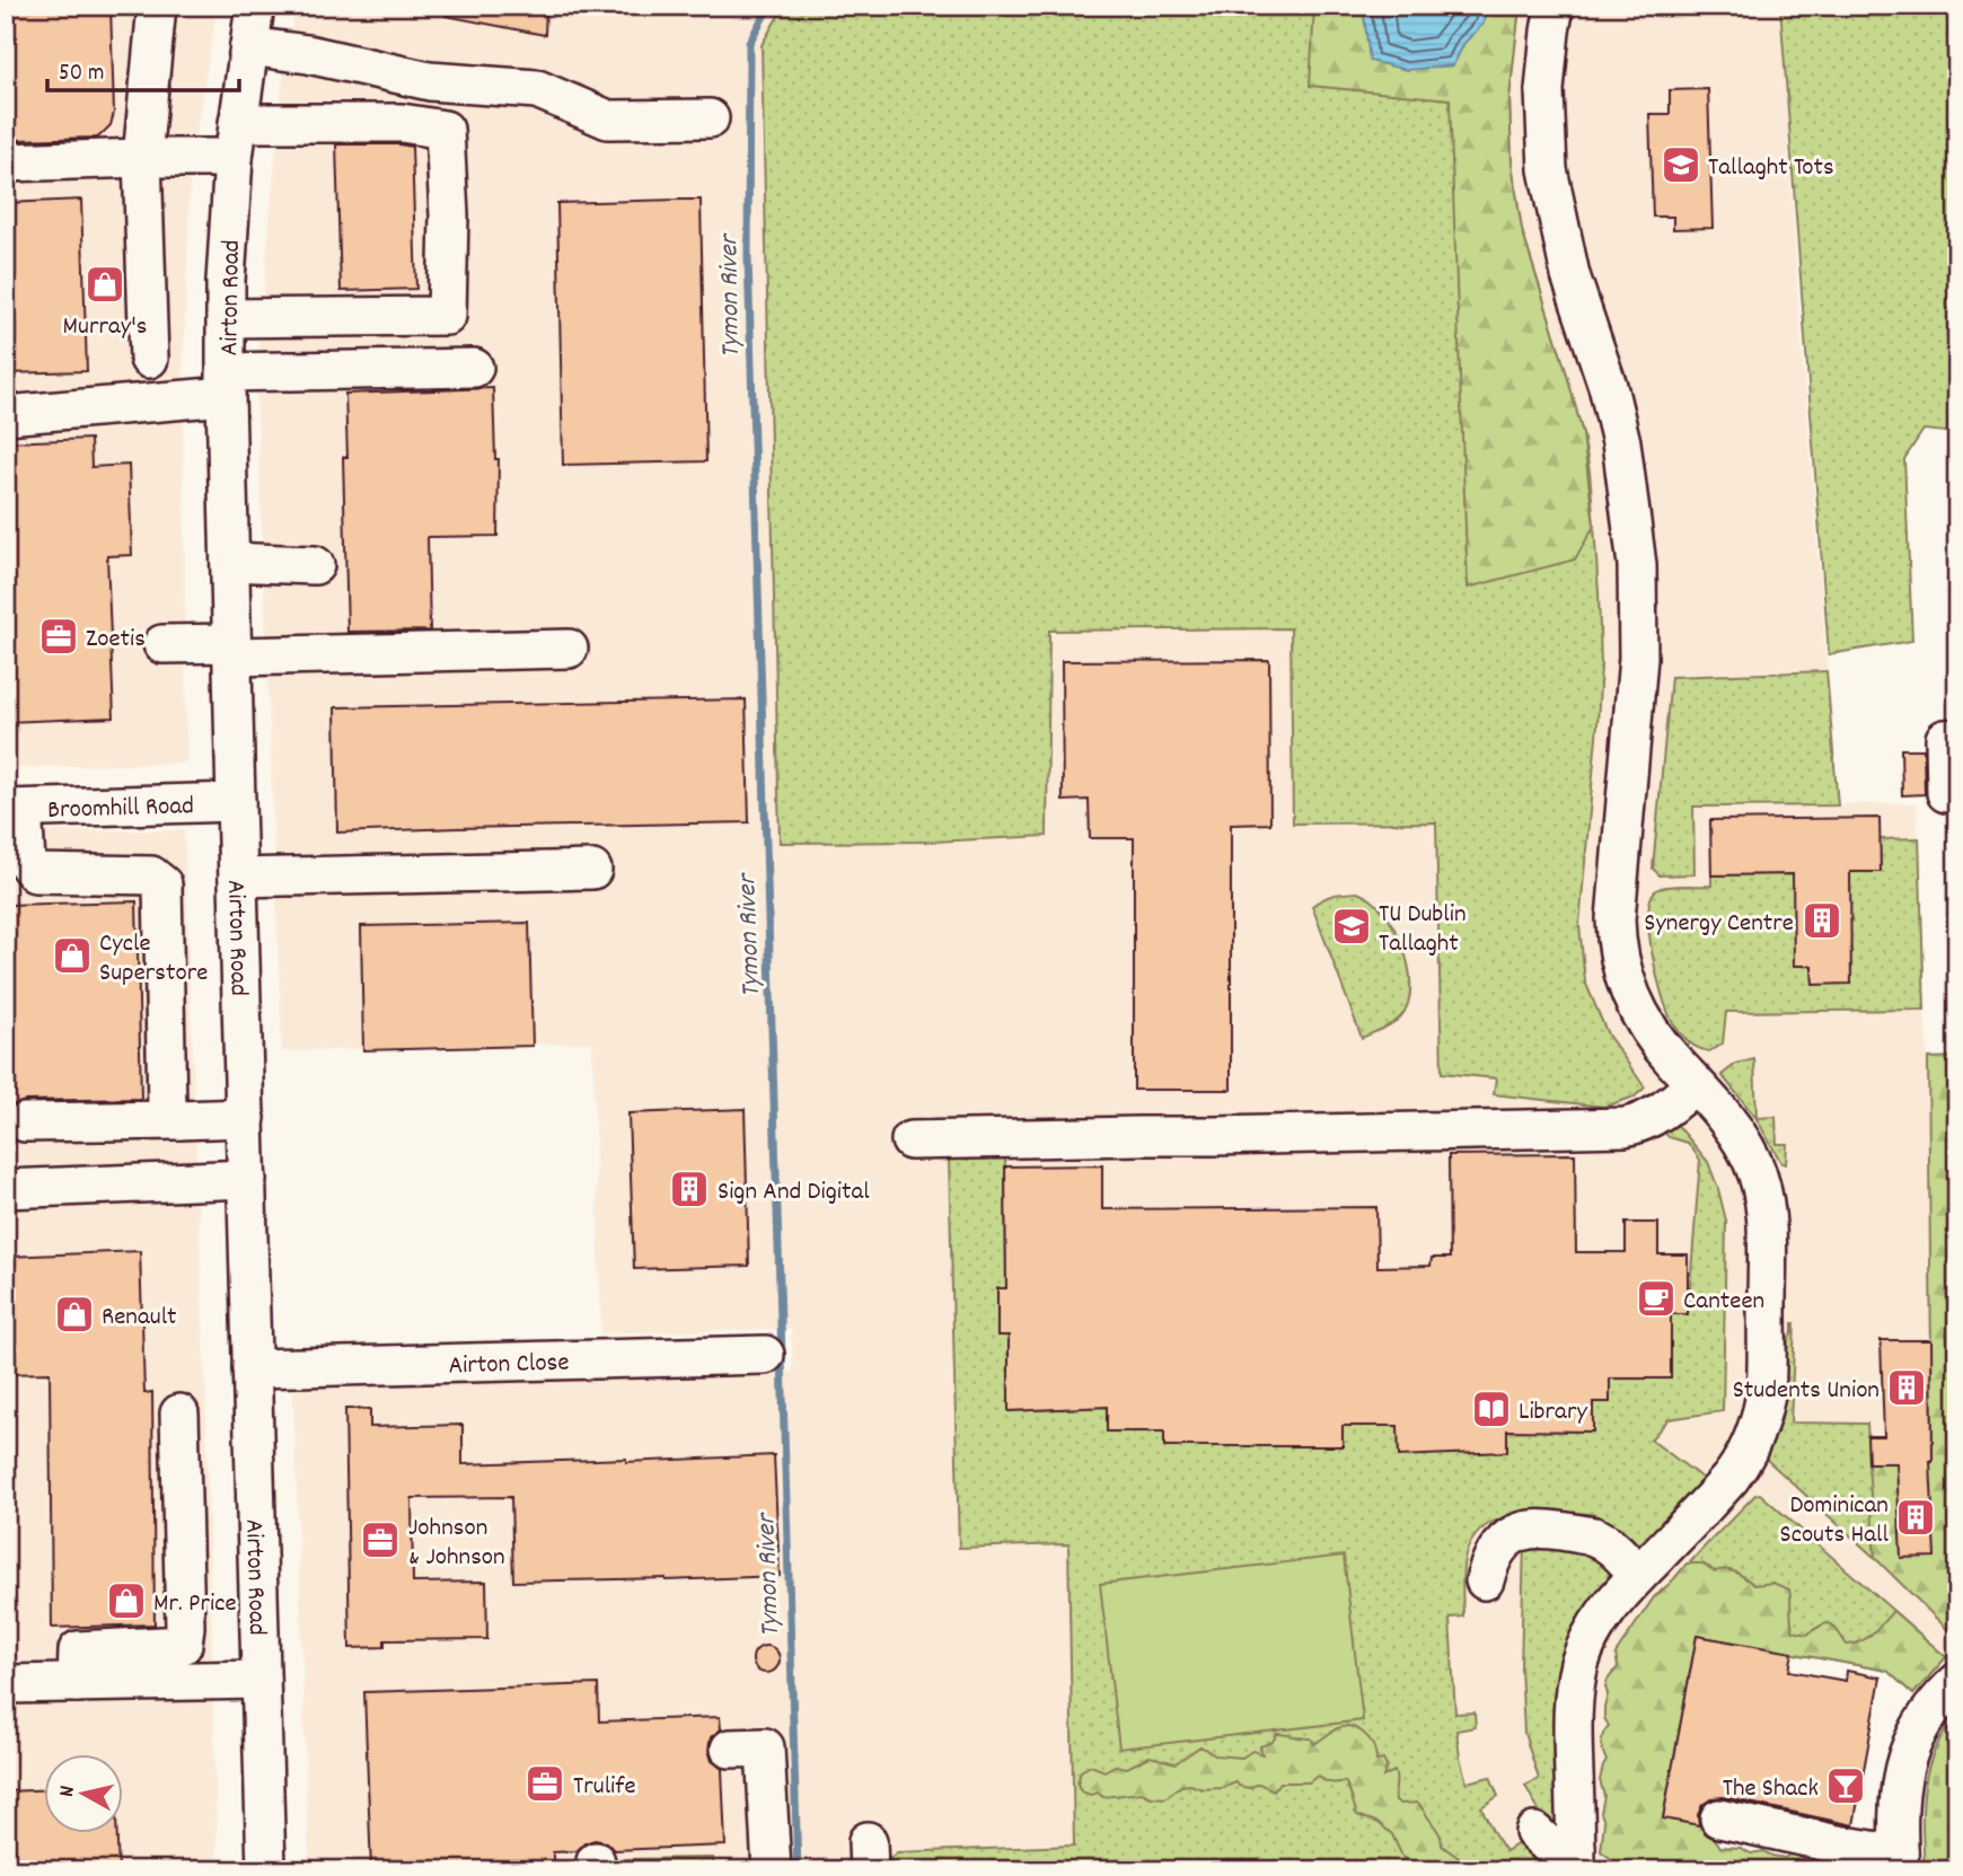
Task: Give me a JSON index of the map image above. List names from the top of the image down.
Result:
{
  "streets": {
    "street": ["Airton Road", "Broomhill Road", "Airton Close"]
  },
  "crossings": [
    ["Airton Road", "Broomhill Road"],
    ["Airton Road", "Airton Close"]
  ],
  "water": ["Tymon River"],
  "places": {
    "school or university": ["Tallaght Tots", "TU Dublin Tallaght"],
    "shop": [
      "Murray's",
      "Cycle Superstore",
      "Renault",
      "Mr. Price"
    ],
    "office": ["Zoetis", "Johnson & Johnson", "Trulife"],
    "building": [
      "Synergy Centre",
      "Sign And Digital",
      "Students Union",
      "Dominican Scouts Hall"
    ],
    "cafe": ["Canteen"],
    "library": ["Library"],
    "bar": ["The Shack"]
  },
  "scale_bar": "50 m",
  "north": "left"
}
